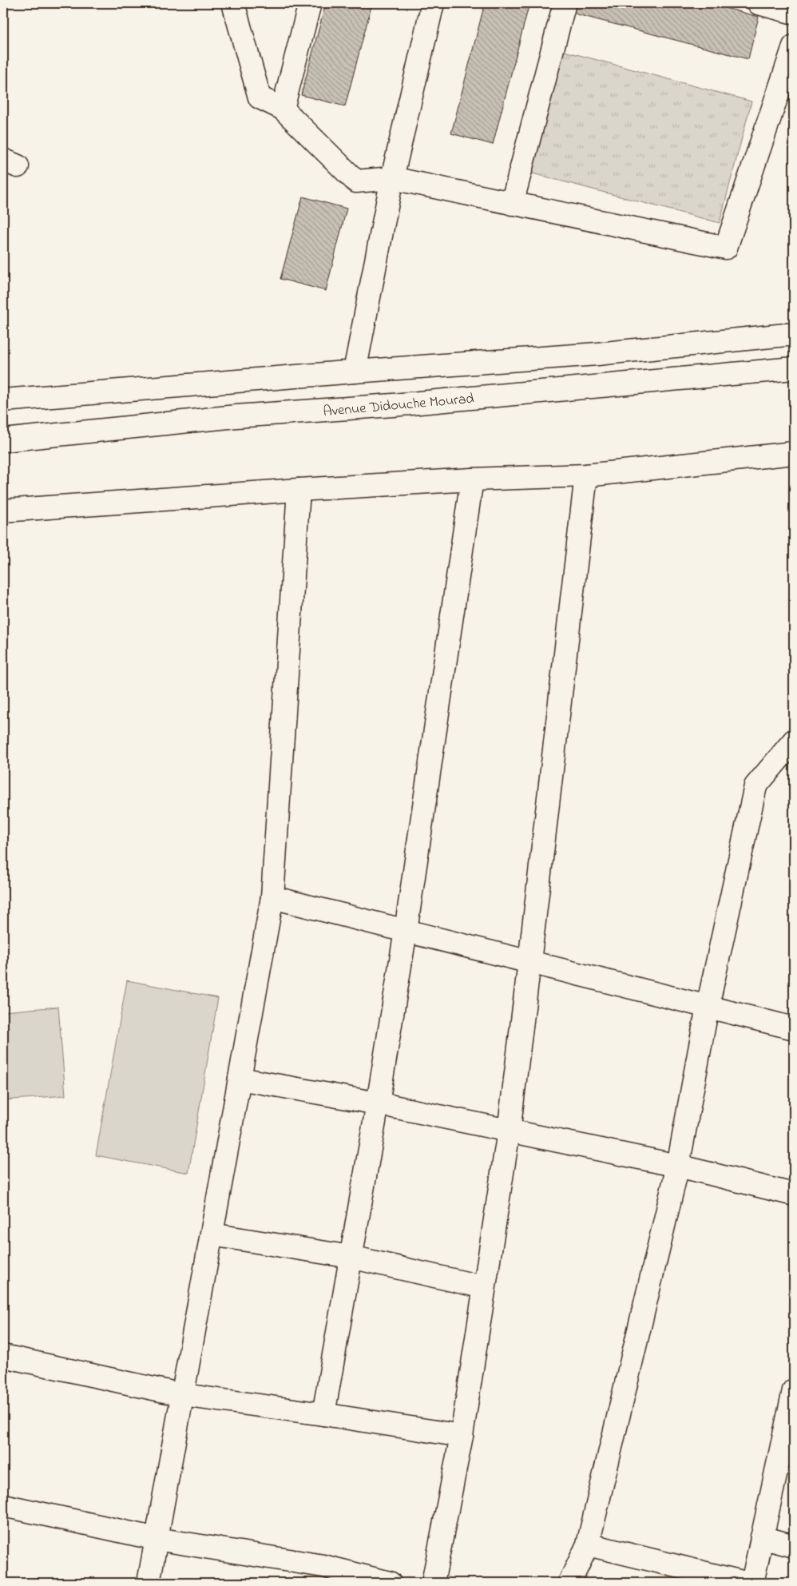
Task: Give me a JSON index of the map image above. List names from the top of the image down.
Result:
{
  "streets": {
    "street": ["Avenue Didouche Mourad"]
  }
}
